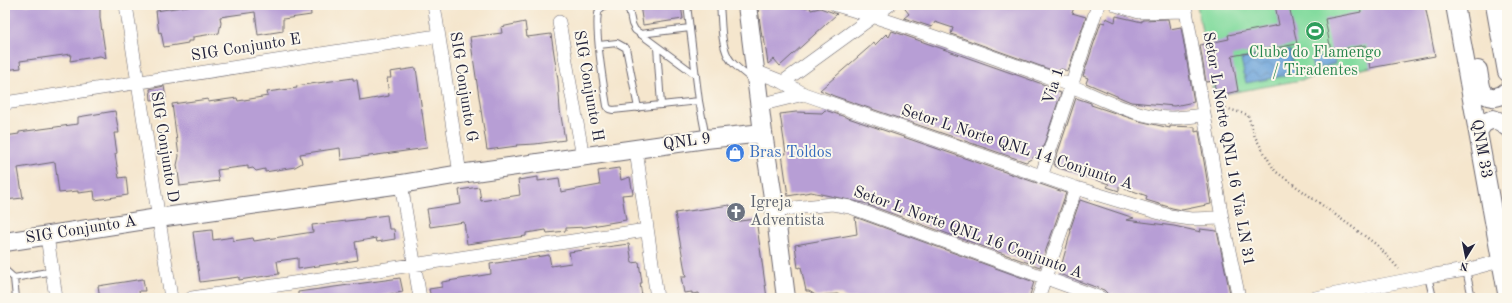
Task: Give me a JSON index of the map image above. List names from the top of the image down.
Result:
{
  "streets": {
    "street": [
      "SIG Conjunto E",
      "SIG Conjunto H",
      "Via 1",
      "SIG Conjunto G",
      "QNL 9",
      "SIG Conjunto D",
      "Setor L Norte QNL 14 Conjunto A",
      "Setor L Norte QNL 16 Via LN 31",
      "QNM 33",
      "SIG Conjunto A",
      "Setor L Norte QNL 16 Conjunto A"
    ]
  },
  "crossings": [
    ["SIG Conjunto E", "SIG Conjunto G"],
    ["SIG Conjunto E", "SIG Conjunto D"],
    ["SIG Conjunto H", "QNL 9"],
    ["Via 1", "Setor L Norte QNL 14 Conjunto A"],
    ["SIG Conjunto G", "QNL 9"],
    ["QNL 9", "SIG Conjunto A"],
    ["SIG Conjunto D", "SIG Conjunto A"],
    ["Setor L Norte QNL 14 Conjunto A", "Setor L Norte QNL 16 Via LN 31"]
  ],
  "places": {
    "sports": ["Clube do Flamengo / Tiradentes"],
    "shop": ["Bras Toldos"],
    "church": ["Igreja Adventista"]
  },
  "north": "bottom"
}
